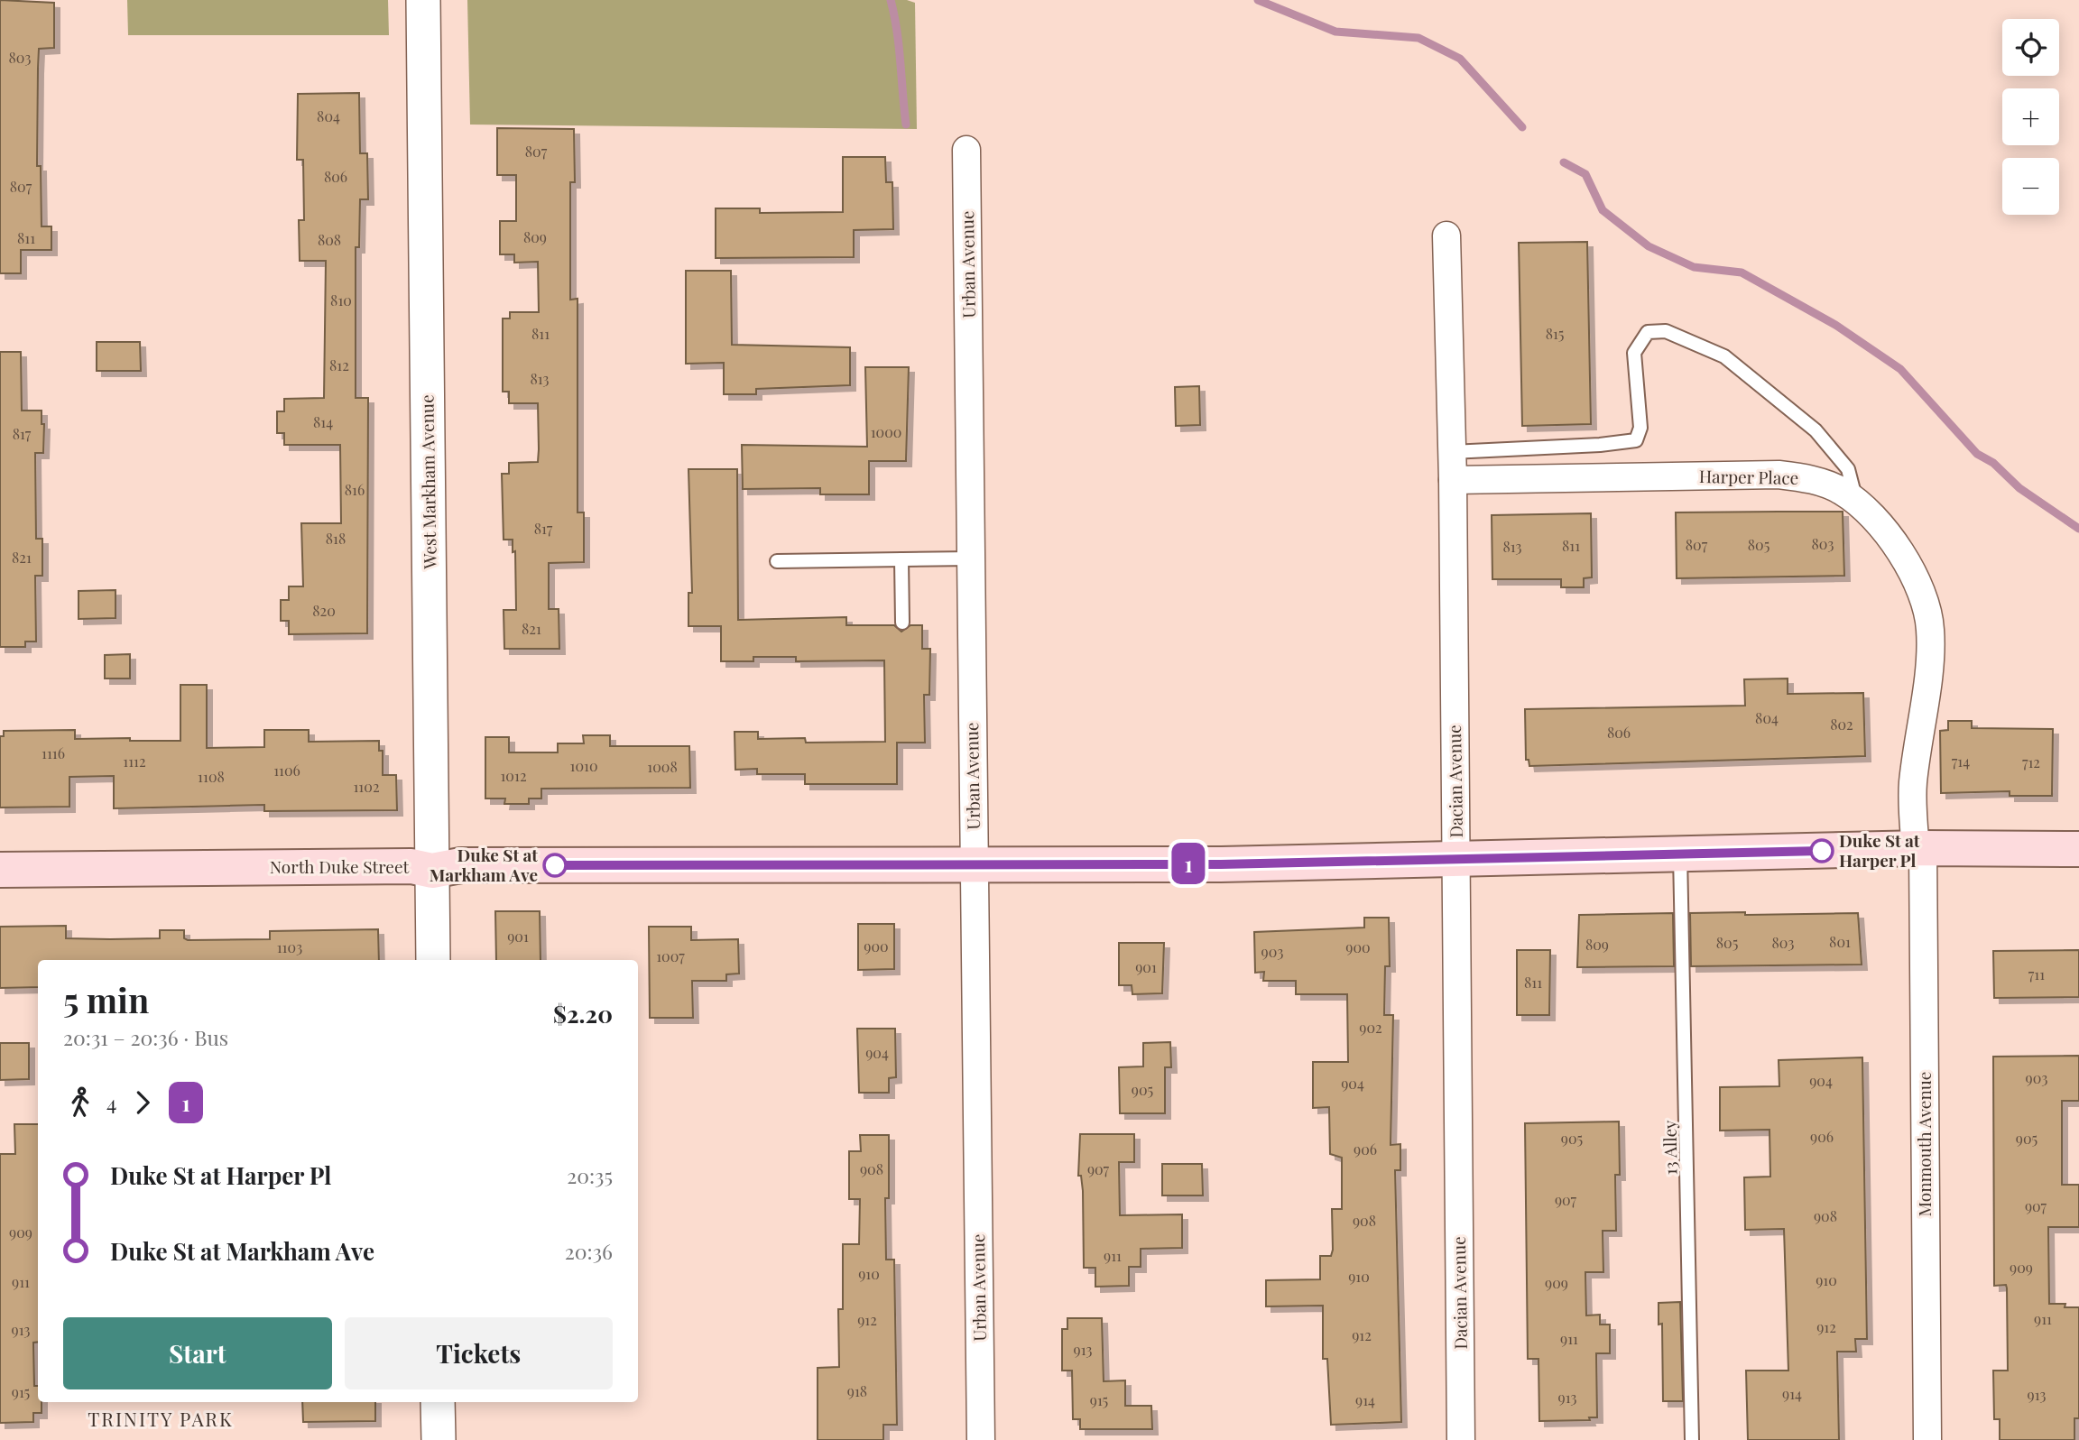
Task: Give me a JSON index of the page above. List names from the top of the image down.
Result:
{
  "streets": {
    "main road": ["North Duke Street"],
    "street": [
      "Urban Avenue",
      "Harper Place",
      "West Markham Avenue",
      "Dacian Avenue",
      "Monmouth Avenue"
    ],
    "lane": ["13 Alley"]
  },
  "crossings": [
    ["Urban Avenue", "North Duke Street"],
    ["Harper Place", "Dacian Avenue"],
    ["Harper Place", "North Duke Street"],
    ["Harper Place", "Monmouth Avenue"],
    ["West Markham Avenue", "North Duke Street"],
    ["Dacian Avenue", "North Duke Street"],
    ["North Duke Street", "Monmouth Avenue"],
    ["North Duke Street", "13 Alley"]
  ],
  "districts": ["TRINITY PARK"],
  "places": ["Duke St at Harper Pl", "Duke St at Markham Ave"],
  "lines": ["bus line 1"],
  "house_numbers": [
    "803",
    "804",
    "807",
    "806",
    "807",
    "809",
    "811",
    "808",
    "810",
    "811",
    "815",
    "812",
    "813",
    "814",
    "1000",
    "817",
    "816",
    "817",
    "818",
    "803",
    "807",
    "805",
    "811",
    "813",
    "821",
    "820",
    "821",
    "804",
    "802",
    "806",
    "1116",
    "1112",
    "714",
    "712",
    "1010",
    "1008",
    "1106",
    "1012",
    "1108",
    "1102",
    "901",
    "801",
    "805",
    "803",
    "809",
    "900",
    "1103",
    "900",
    "903",
    "1007",
    "901",
    "711",
    "811",
    "902",
    "904",
    "903",
    "904",
    "904",
    "905",
    "906",
    "905",
    "905",
    "906",
    "908",
    "907",
    "907",
    "907",
    "908",
    "908",
    "909",
    "911",
    "909",
    "910",
    "910",
    "910",
    "911",
    "909",
    "911",
    "912",
    "912",
    "913",
    "912",
    "911",
    "913",
    "918",
    "915",
    "914",
    "913",
    "913",
    "915",
    "914"
  ],
  "page": {
    "on_map": "1",
    "map_buttons": ["+", "−"],
    "heading": ["5 min", "20:31 – 20:36 · Bus", "$2.20"],
    "legs": ["4", "1"],
    "list": [
      {
        "name": "Duke St at Harper Pl",
        "value": "20:35"
      },
      {
        "name": "Duke St at Markham Ave",
        "value": "20:36"
      }
    ],
    "buttons": ["Start", "Tickets"]
  }
}
